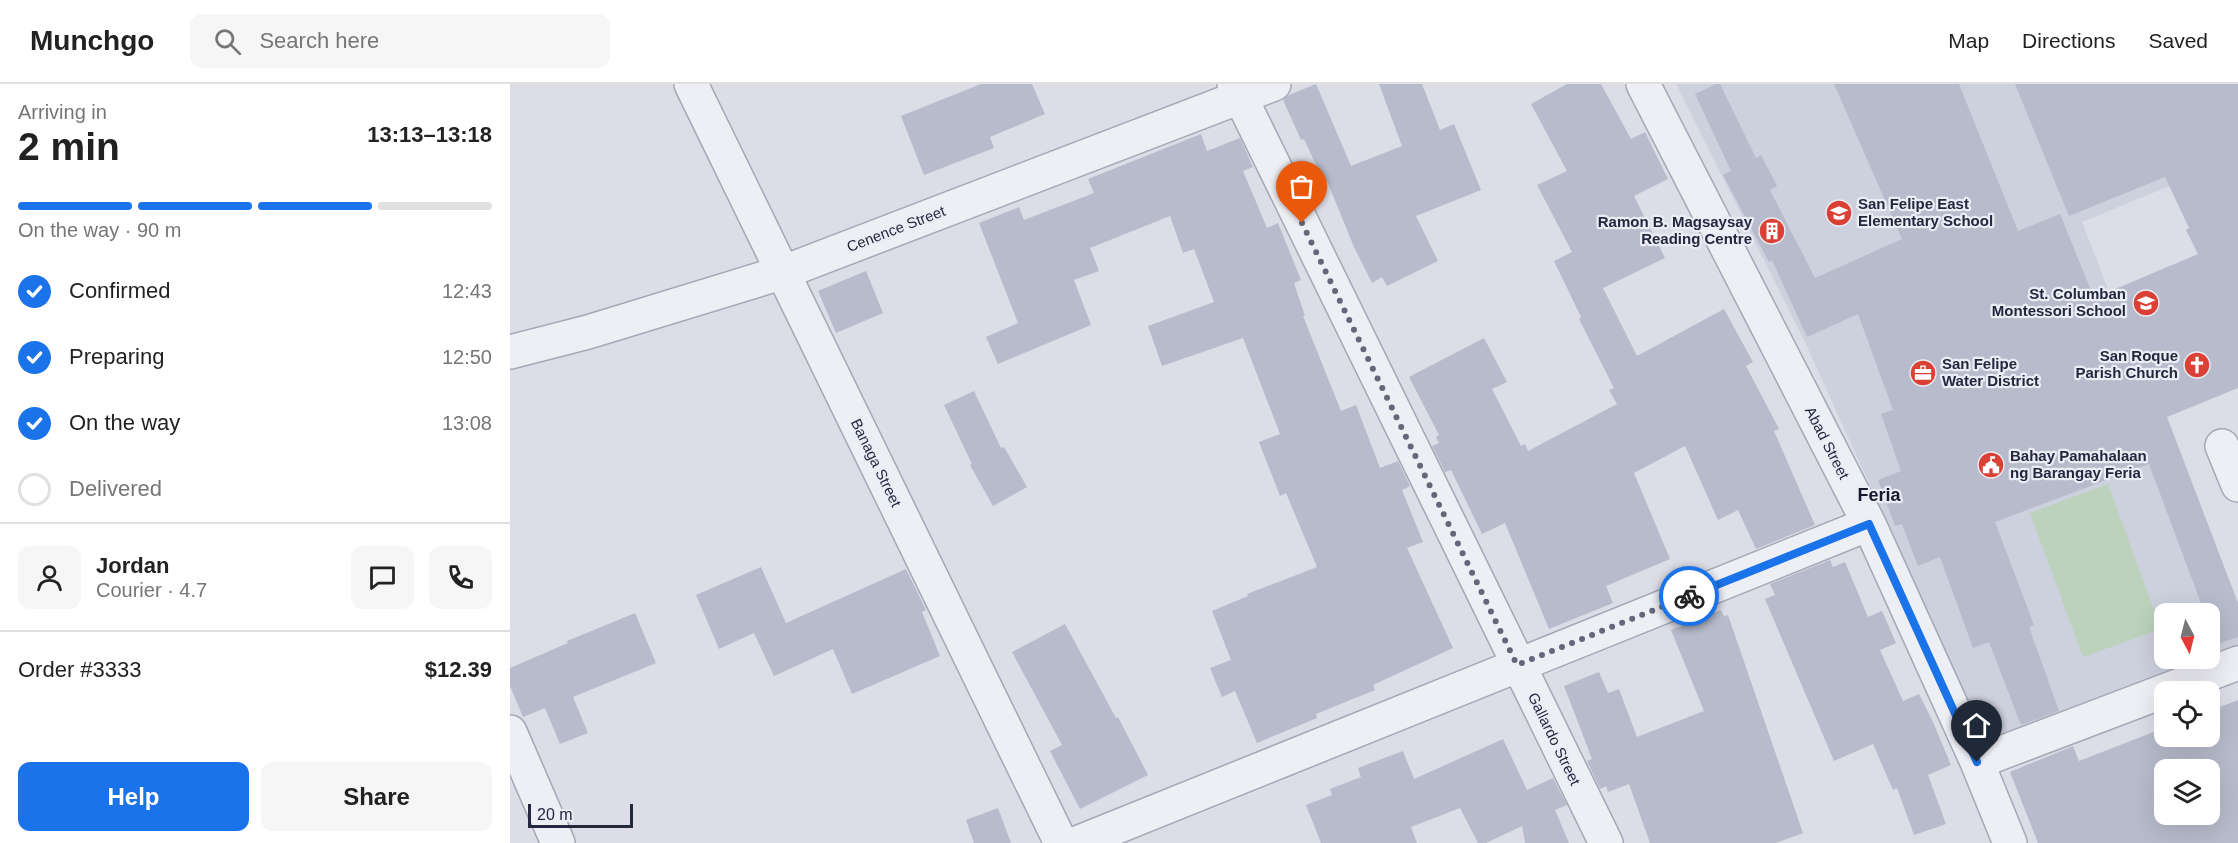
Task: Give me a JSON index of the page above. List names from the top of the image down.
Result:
{
  "streets": {
    "street": [
      "Cenence Street",
      "Abad Street",
      "Banaga Street",
      "Gallardo Street"
    ]
  },
  "crossings": [
    ["Cenence Street", "Banaga Street"],
    ["Cenence Street", "Gallardo Street"]
  ],
  "districts": ["Feria"],
  "places": {
    "school or university": ["San Felipe East Elementary School", "St. Columban Montessori School"],
    "building": ["Ramon B. Magsaysay Reading Centre"],
    "church": ["San Roque Parish Church"],
    "office": ["San Felipe Water District"],
    "public building": ["Bahay Pamahalaan ng Barangay Feria"]
  },
  "scale_bar": "20 m",
  "north": "bottom",
  "page": {
    "header": "Munchgo",
    "search": "Search here",
    "nav": ["Map", "Directions", "Saved"],
    "heading": ["2 min", "Arriving in", "13:13–13:18"],
    "panel": [
      "Jordan",
      "Courier · 4.7",
      "Order #3333",
      "$12.39"
    ],
    "bar": "On the way · 90 m",
    "list": [
      ["Confirmed", "12:43"],
      ["Preparing", "12:50"],
      ["On the way", "13:08"],
      "Delivered"
    ],
    "buttons": ["Help", "Share"],
    "scale": "20 m"
  }
}
